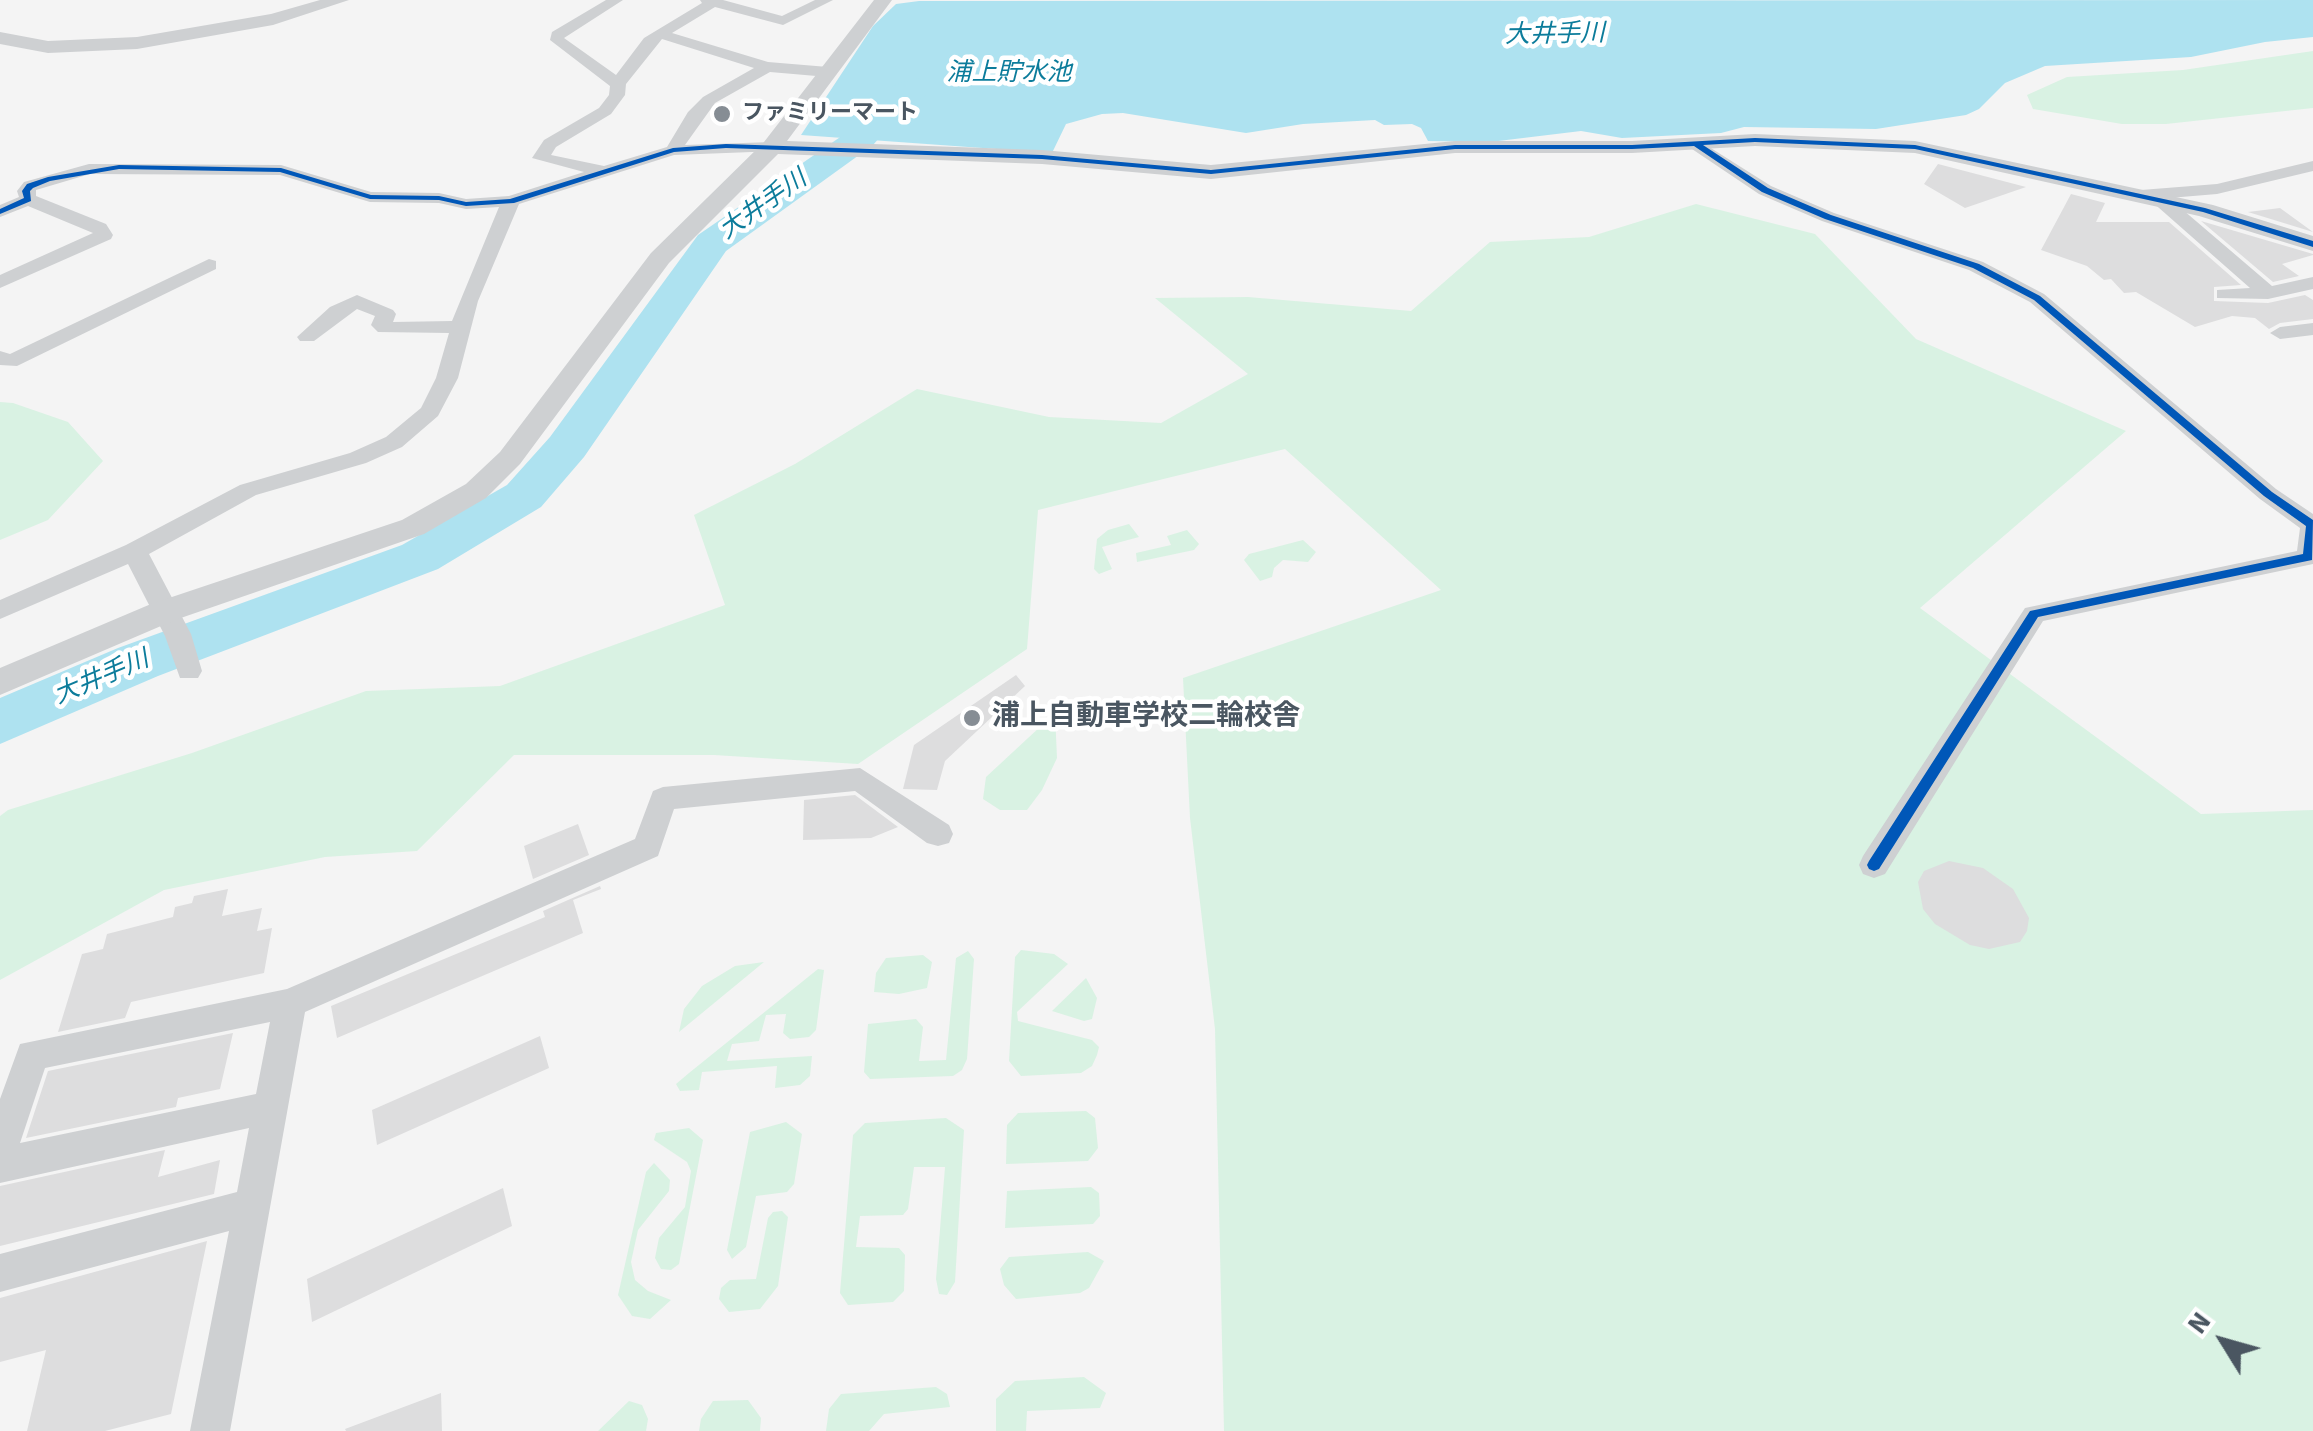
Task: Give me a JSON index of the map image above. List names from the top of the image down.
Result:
{
  "water": ["大井手川", "浦上貯水池"],
  "places": ["ファミリーマート", "浦上自動車学校二輪校舎"],
  "north": "top left"
}
